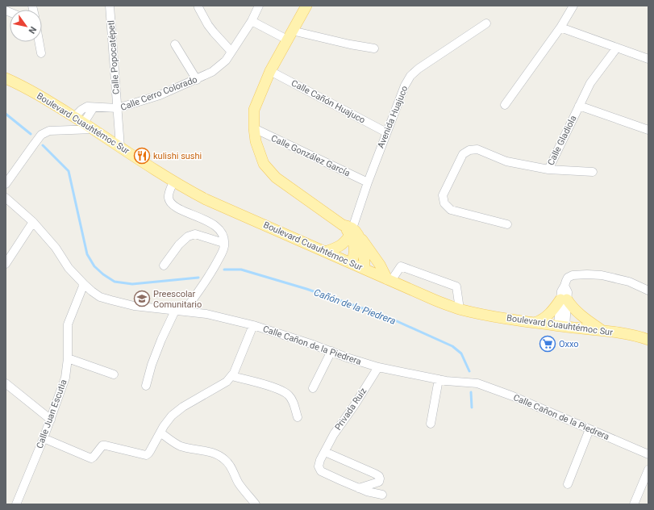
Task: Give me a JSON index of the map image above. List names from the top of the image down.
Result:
{
  "streets": {
    "main road": ["Boulevard Cuauhtémoc Sur"],
    "street": [
      "Calle Popocatépetl",
      "Calle Cerro Colorado",
      "Calle Cañón Huajuco",
      "Avenida Huajuco",
      "Calle Gladiola",
      "Calle González García",
      "Calle Cañon de la Piedrera",
      "Privada Ruíz",
      "Calle Juan Escutia"
    ]
  },
  "crossings": [
    ["Calle Popocatépetl", "Calle Cerro Colorado"],
    ["Calle Cerro Colorado", "Boulevard Cuauhtémoc Sur"],
    ["Calle Cañón Huajuco", "Avenida Huajuco"],
    ["Avenida Huajuco", "Calle González García"],
    ["Calle Cañon de la Piedrera", "Privada Ruíz"],
    ["Calle Cañon de la Piedrera", "Calle Juan Escutia"]
  ],
  "water": ["Cañón de la Piedrera"],
  "places": {
    "restaurant": ["kulishi sushi"],
    "school or university": ["Preescolar Comunitario"],
    "supermarket": ["Oxxo"]
  },
  "north": "bottom right"
}
